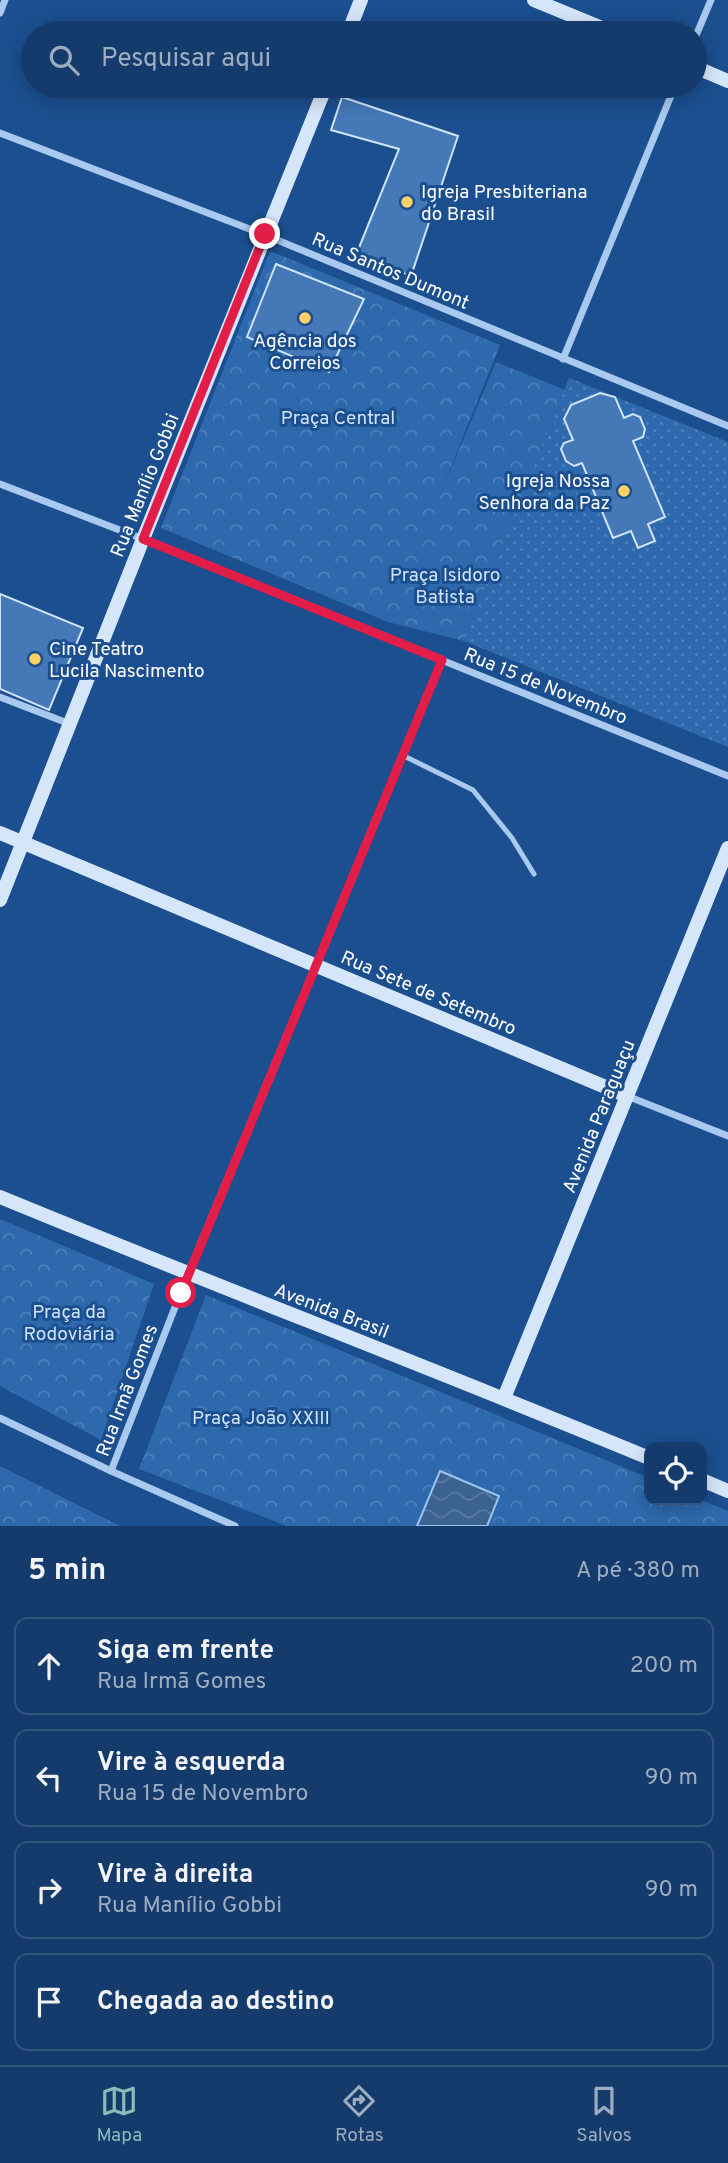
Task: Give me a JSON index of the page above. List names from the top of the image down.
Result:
{
  "streets": {
    "main road": [
      "Rua Manílio Gobbi",
      "Rua Sete de Setembro",
      "Avenida Paraguaçu",
      "Avenida Brasil"
    ],
    "street": ["Rua Santos Dumont", "Rua 15 de Novembro", "Rua Irmã Gomes"]
  },
  "crossings": [
    ["Rua Santos Dumont", "Rua Manílio Gobbi"],
    ["Rua Manílio Gobbi", "Rua 15 de Novembro"],
    ["Rua Manílio Gobbi", "Rua Sete de Setembro"],
    ["Rua 15 de Novembro", "Rua Irmã Gomes"],
    ["Rua Sete de Setembro", "Avenida Paraguaçu"],
    ["Rua Sete de Setembro", "Rua Irmã Gomes"],
    ["Avenida Paraguaçu", "Avenida Brasil"],
    ["Avenida Brasil", "Rua Irmã Gomes"]
  ],
  "parks": [
    "Praça Central",
    "Praça Isidoro Batista",
    "Praça da Rodoviária",
    "Praça João XXIII"
  ],
  "places": [
    "Igreja Presbiteriana do Brasil",
    "Agência dos Correios",
    "Igreja Nossa Senhora da Paz",
    "Cine Teatro Lucila Nascimento"
  ],
  "page": {
    "search": "Pesquisar aqui",
    "heading": ["5 min", "A pé · 380 m"],
    "list": [
      ["Siga em frente", "Rua Irmã Gomes", "200 m"],
      ["Vire à esquerda", "Rua 15 de Novembro", "90 m"],
      ["Vire à direita", "Rua Manílio Gobbi", "90 m"],
      "Chegada ao destino"
    ],
    "nav": ["Mapa", "Rotas", "Salvos"]
  }
}
